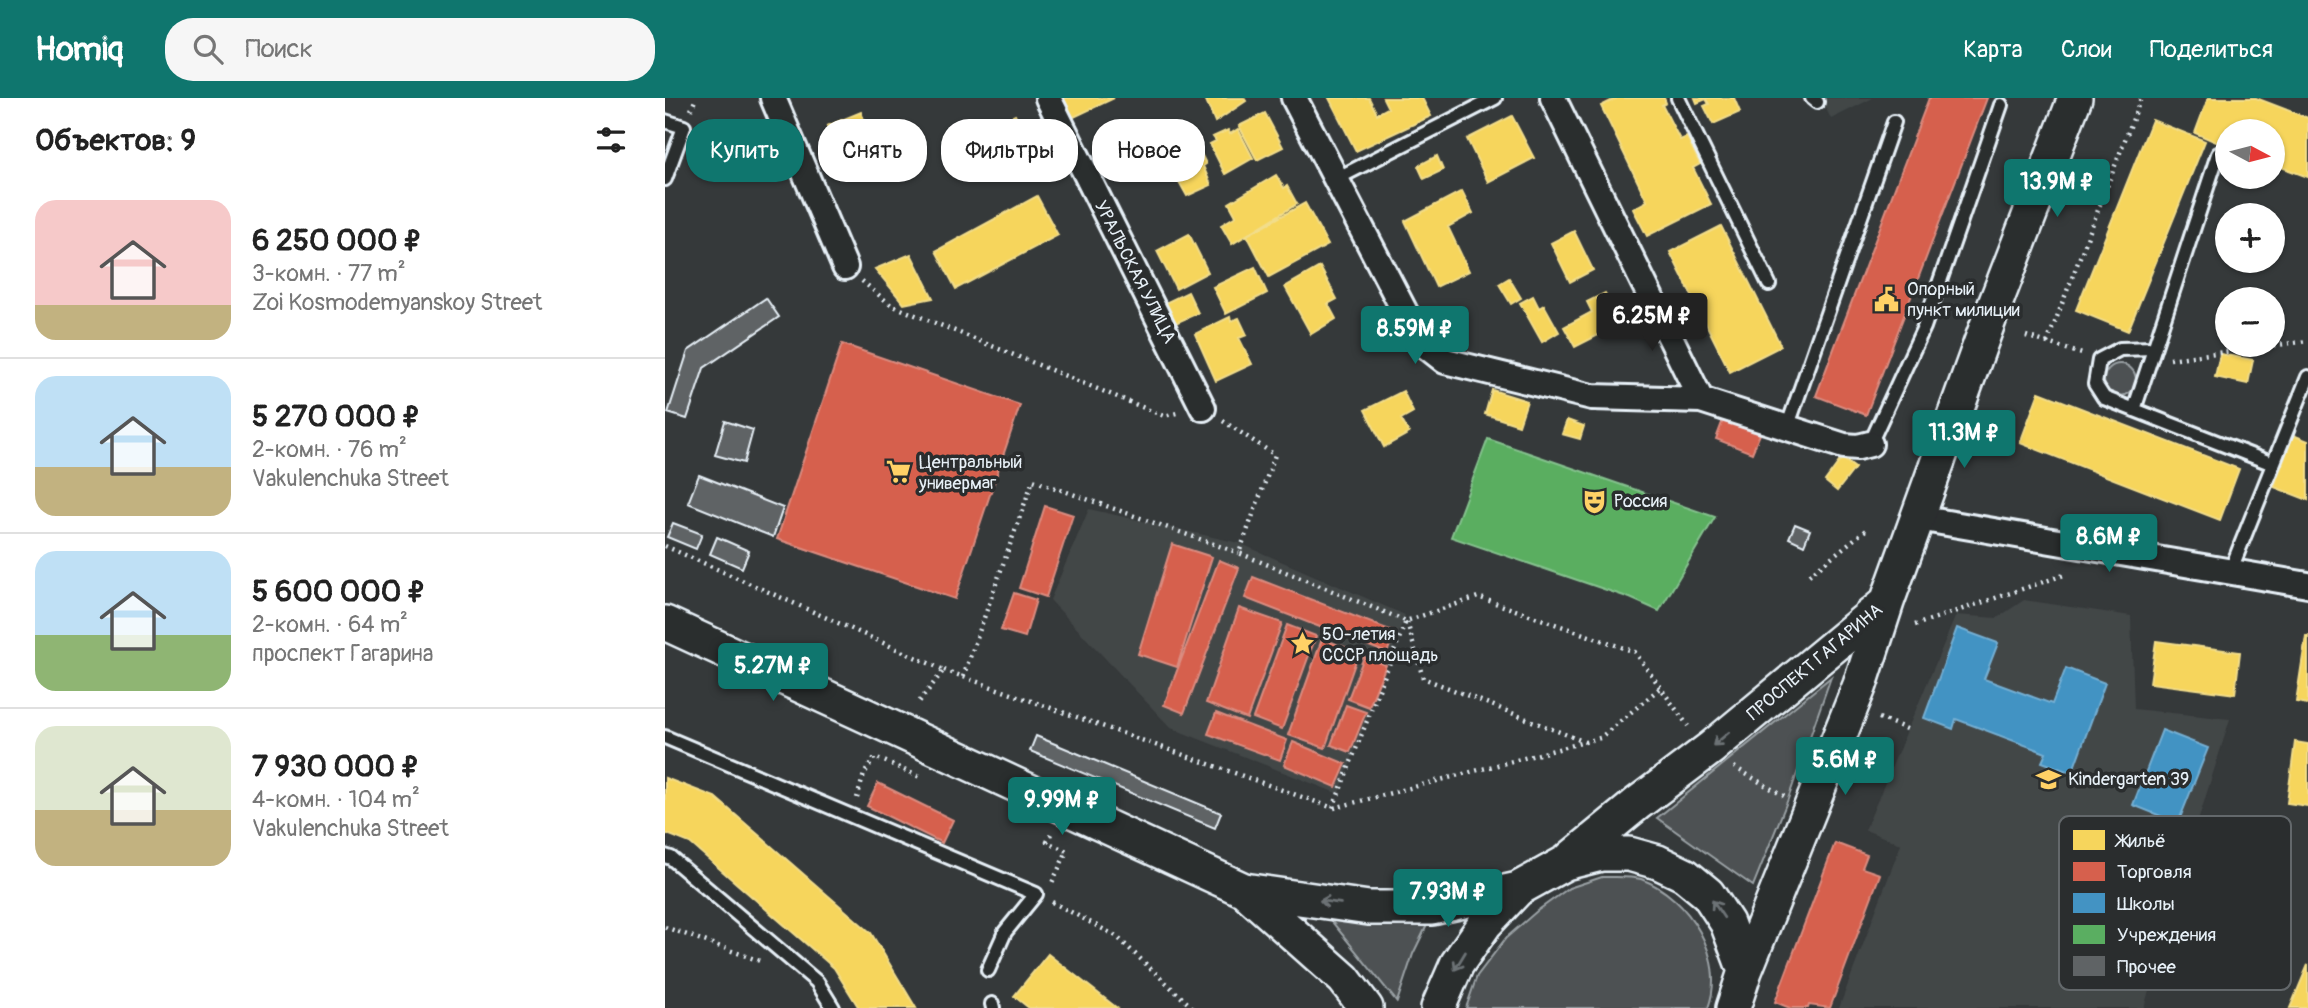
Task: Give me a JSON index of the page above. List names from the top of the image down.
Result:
{
  "streets": {
    "main road": ["ПРОСПЕКТ ГАГАРИНА"],
    "street": ["УРАЛЬСКАЯ УЛИЦА"]
  },
  "one_way": ["ПРОСПЕКТ ГАГАРИНА"],
  "places": {
    "public building": ["Опорный пункт милиции"],
    "supermarket": ["Центральный универмаг"],
    "theatre": ["Россия"],
    "place": ["50-летия СССР площадь"],
    "school or university": ["Kindergarten 39"]
  },
  "legend": [
    "Жильё",
    "Торговля",
    "Школы",
    "Учреждения",
    "Прочее"
  ],
  "north": "right",
  "page": {
    "header": "Homiq",
    "search": "Поиск",
    "nav": ["Карта", "Слои", "Поделиться"],
    "heading": "Объектов: 9",
    "map_buttons": ["+", "−"],
    "chip": [
      "Купить",
      "Снять",
      "Фильтры",
      "Новое"
    ],
    "price": [
      "13.9M ₽",
      "6.25M ₽",
      "8.59M ₽",
      "11.3M ₽",
      "8.6M ₽",
      "5.27M ₽",
      "5.6M ₽",
      "9.99M ₽",
      "7.93M ₽"
    ],
    "list": [
      {
        "name": "6 250 000 ₽",
        "note": "3-комн. · 77 m² · Zoi Kosmodemyanskoy Street"
      },
      {
        "name": "5 270 000 ₽",
        "note": "2-комн. · 76 m² · Vakulenchuka Street"
      },
      {
        "name": "5 600 000 ₽",
        "note": "2-комн. · 64 m² · проспект Гагарина"
      },
      {
        "name": "7 930 000 ₽",
        "note": "4-комн. · 104 m² · Vakulenchuka Street"
      }
    ]
  }
}
